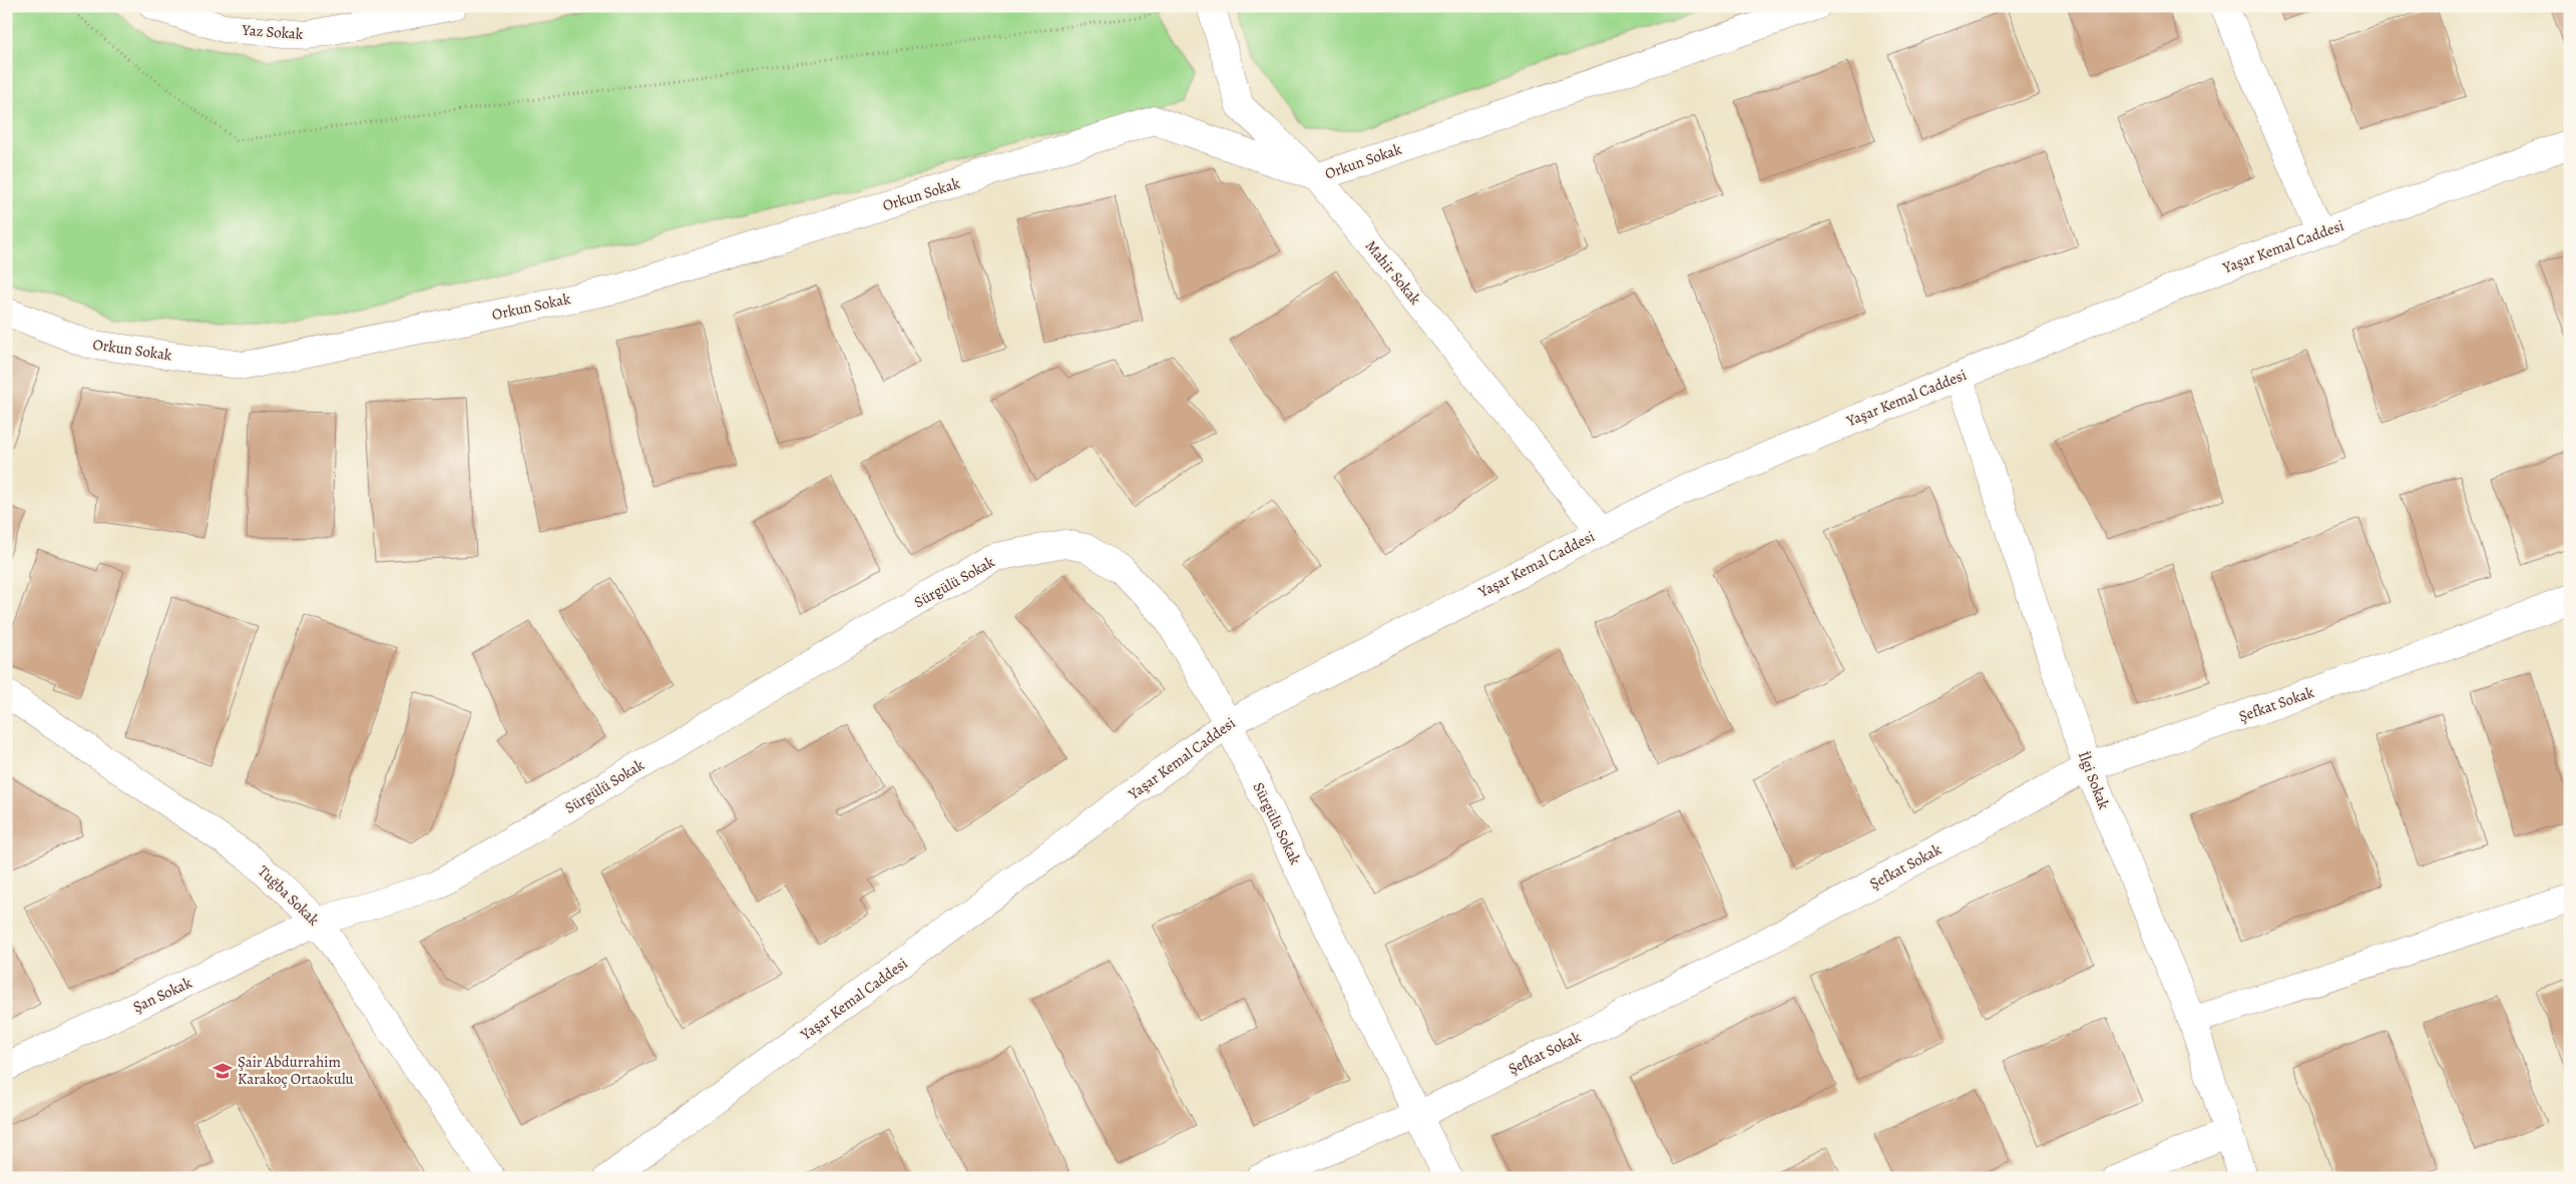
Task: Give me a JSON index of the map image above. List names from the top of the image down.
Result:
{
  "streets": {
    "street": [
      "Yaz Sokak",
      "Orkun Sokak",
      "Yaşar Kemal Caddesi",
      "Mahir Sokak",
      "Sürgülü Sokak",
      "Şefkat Sokak",
      "İlgi Sokak",
      "Tuğba Sokak",
      "Şan Sokak"
    ]
  },
  "crossings": [
    ["Orkun Sokak", "Mahir Sokak"],
    ["Yaşar Kemal Caddesi", "Mahir Sokak"],
    ["Yaşar Kemal Caddesi", "Sürgülü Sokak"],
    ["Yaşar Kemal Caddesi", "İlgi Sokak"],
    ["Sürgülü Sokak", "Şefkat Sokak"],
    ["Sürgülü Sokak", "Tuğba Sokak"],
    ["Sürgülü Sokak", "Şan Sokak"],
    ["Şefkat Sokak", "İlgi Sokak"],
    ["Tuğba Sokak", "Şan Sokak"]
  ],
  "places": {
    "school or university": ["Şair Abdurrahim Karakoç Ortaokulu"]
  }
}
